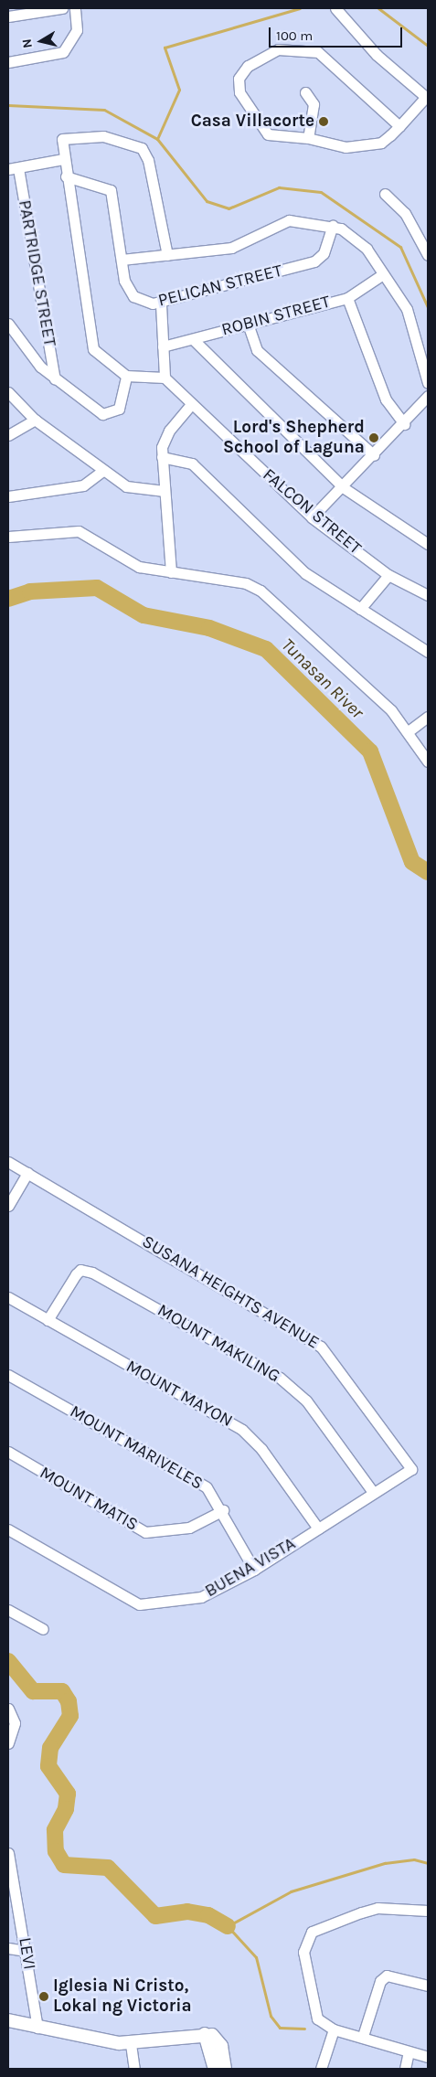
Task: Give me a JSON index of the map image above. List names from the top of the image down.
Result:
{
  "streets": {
    "street": [
      "PARTRIDGE STREET",
      "PELICAN STREET",
      "ROBIN STREET",
      "FALCON STREET",
      "SUSANA HEIGHTS AVENUE",
      "MOUNT MAKILING",
      "MOUNT MAYON",
      "MOUNT MARIVELES",
      "MOUNT MATIS",
      "BUENA VISTA",
      "LEVI"
    ]
  },
  "crossings": [
    ["SUSANA HEIGHTS AVENUE", "BUENA VISTA"],
    ["MOUNT MAKILING", "MOUNT MAYON"],
    ["MOUNT MAKILING", "BUENA VISTA"],
    ["MOUNT MAYON", "BUENA VISTA"],
    ["MOUNT MARIVELES", "MOUNT MATIS"],
    ["MOUNT MARIVELES", "BUENA VISTA"]
  ],
  "water": ["Tunasan River"],
  "places": ["Casa Villacorte", "Lord's Shepherd School of Laguna", "Iglesia Ni Cristo, Lokal ng Victoria"],
  "scale_bar": "100 m",
  "north": "left"
}
